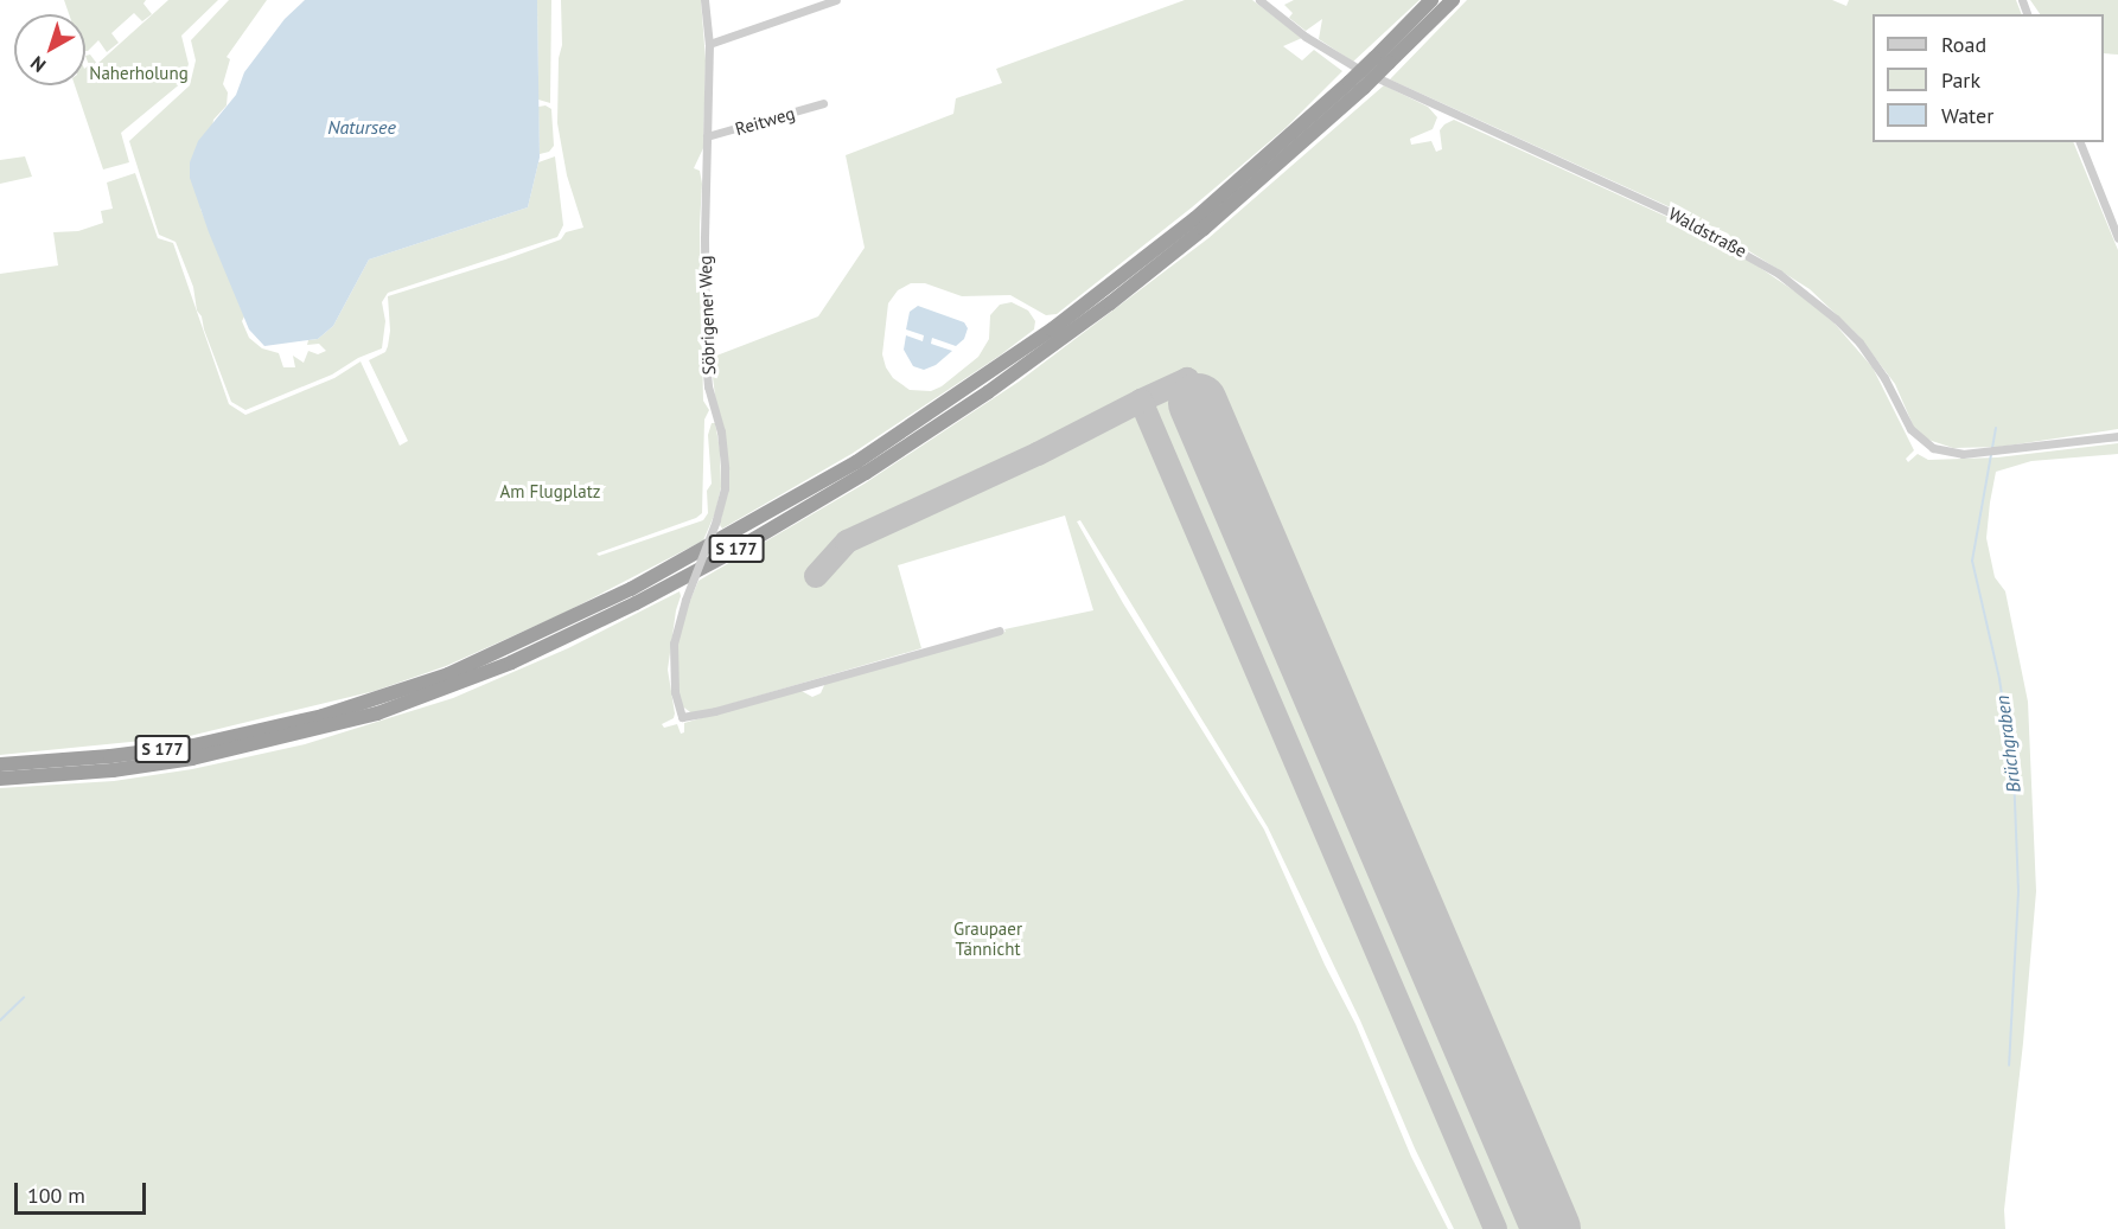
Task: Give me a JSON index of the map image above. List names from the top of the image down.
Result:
{
  "streets": {
    "highway": ["S 177"],
    "street": ["Reitweg", "Waldstraße", "Söbrigener Weg"]
  },
  "crossings": [
    ["Reitweg", "Söbrigener Weg"]
  ],
  "water": ["Natursee", "Brüchgraben"],
  "parks": ["Naherholung", "Am Flugplatz", "Graupaer Tännicht"],
  "legend": ["Road", "Park", "Water"],
  "scale_bar": "100 m",
  "north": "bottom left"
}
